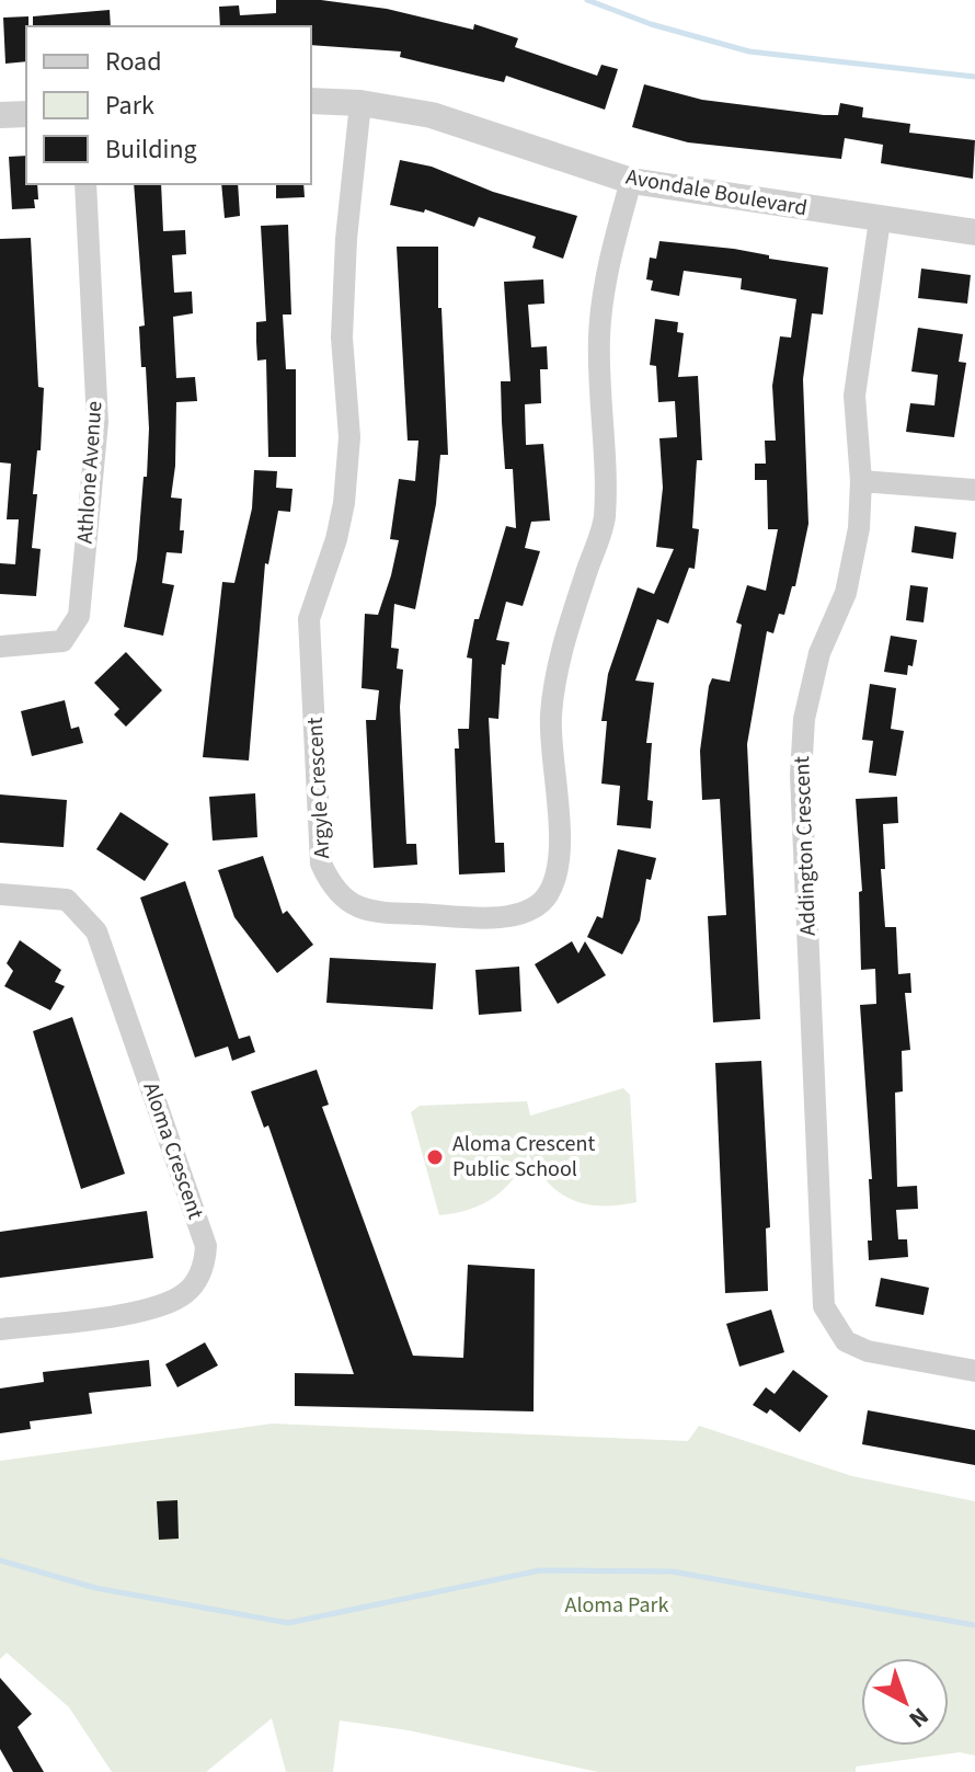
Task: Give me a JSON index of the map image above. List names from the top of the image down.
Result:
{
  "streets": {
    "street": [
      "Avondale Boulevard",
      "Athlone Avenue",
      "Argyle Crescent",
      "Addington Crescent",
      "Aloma Crescent"
    ]
  },
  "crossings": [
    ["Avondale Boulevard", "Argyle Crescent"],
    ["Avondale Boulevard", "Addington Crescent"]
  ],
  "parks": ["Aloma Park"],
  "places": ["Aloma Crescent Public School"],
  "legend": ["Road", "Park", "Building"],
  "north": "bottom right"
}
